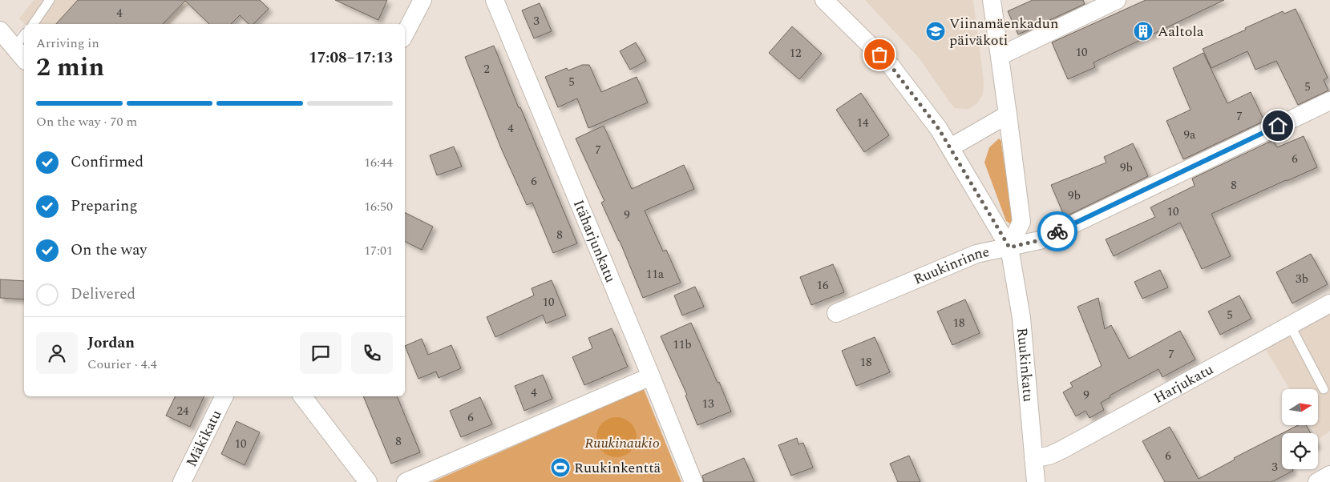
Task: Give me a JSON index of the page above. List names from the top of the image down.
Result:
{
  "streets": {
    "street": [
      "Itäharjunkatu",
      "Ruukinrinne",
      "Ruukinkatu",
      "Harjukatu",
      "Mäkikatu"
    ]
  },
  "crossings": [
    ["Ruukinrinne", "Ruukinkatu"],
    ["Ruukinkatu", "Harjukatu"]
  ],
  "parks": ["Ruukinaukio"],
  "places": {
    "school or university": ["Viinamäenkadun päiväkoti"],
    "building": ["Aaltola"],
    "sports": ["Ruukinkenttä"]
  },
  "house_numbers": [
    "4",
    "3",
    "10",
    "12",
    "2",
    "5",
    "5",
    "7",
    "14",
    "4",
    "9a",
    "7",
    "6",
    "9b",
    "6",
    "8",
    "9b",
    "10",
    "9",
    "8",
    "11a",
    "3b",
    "16",
    "10",
    "5",
    "18",
    "11b",
    "7",
    "18",
    "4",
    "9",
    "13",
    "24",
    "6",
    "8",
    "10",
    "6",
    "3"
  ],
  "north": "right",
  "page": {
    "heading": ["2 min", "Arriving in", "17:08–17:13"],
    "panel": ["Jordan", "Courier · 4.4"],
    "bar": "On the way · 70 m",
    "list": [
      ["Confirmed", "16:44"],
      ["Preparing", "16:50"],
      ["On the way", "17:01"],
      "Delivered"
    ]
  }
}
